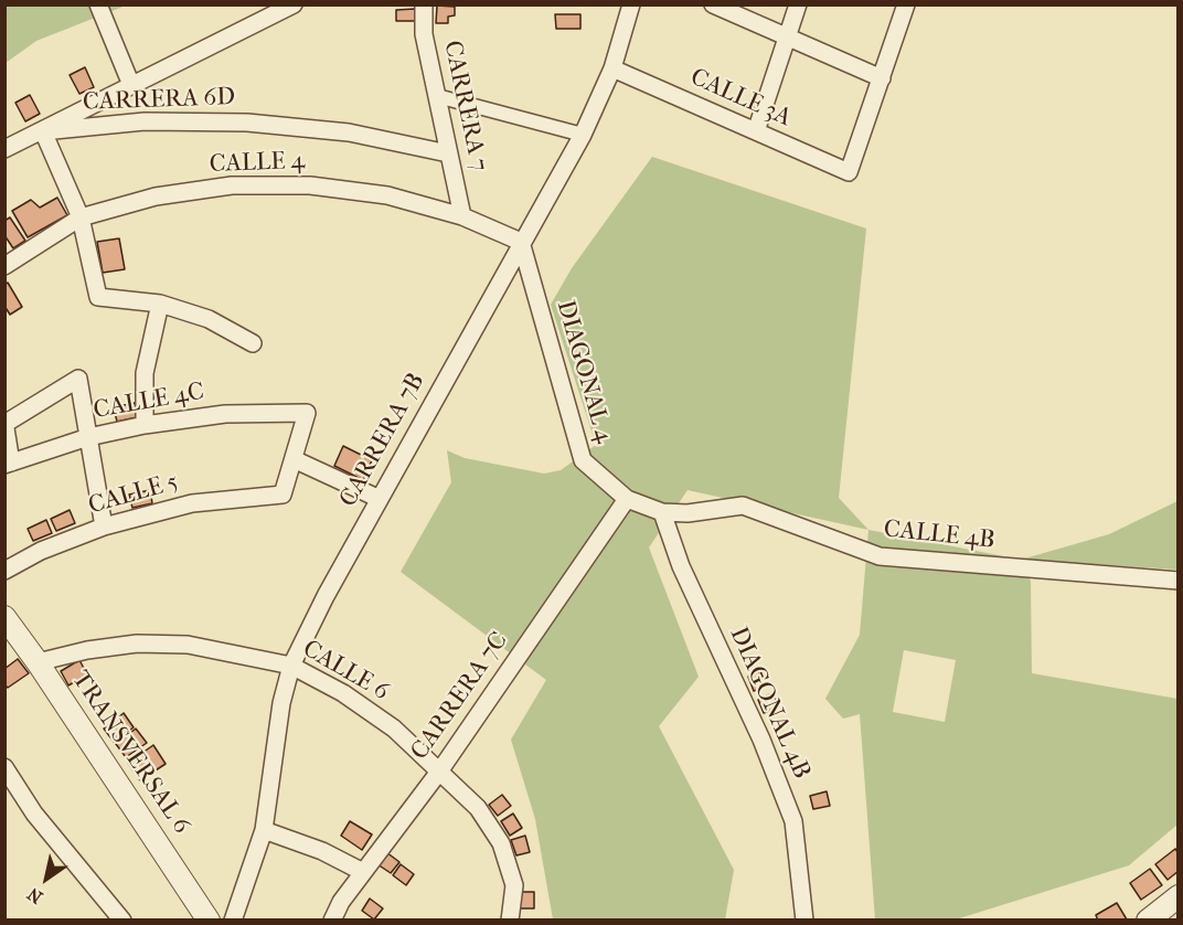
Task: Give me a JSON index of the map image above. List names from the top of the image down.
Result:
{
  "streets": {
    "street": [
      "CALLE 3A",
      "CARRERA 6D",
      "CARRERA 7",
      "CALLE 4",
      "DIAGONAL 4",
      "CALLE 4C",
      "CARRERA 7B",
      "CALLE 5",
      "CALLE 4B",
      "CALLE 6",
      "CARRERA 7C",
      "DIAGONAL 4B",
      "TRANSVERSAL 6"
    ]
  },
  "crossings": [
    ["CALLE 3A", "CARRERA 7B"],
    ["CARRERA 6D", "CARRERA 7"],
    ["CARRERA 7", "CALLE 4"],
    ["CALLE 4", "DIAGONAL 4"],
    ["CALLE 4", "CARRERA 7B"],
    ["DIAGONAL 4", "CARRERA 7B"],
    ["DIAGONAL 4", "CALLE 4B"],
    ["DIAGONAL 4", "CARRERA 7C"],
    ["CALLE 4C", "CALLE 5"],
    ["CARRERA 7B", "CALLE 6"],
    ["CALLE 4B", "CARRERA 7C"],
    ["CALLE 4B", "DIAGONAL 4B"],
    ["CALLE 6", "CARRERA 7C"],
    ["CALLE 6", "TRANSVERSAL 6"]
  ],
  "north": "bottom left"
}
